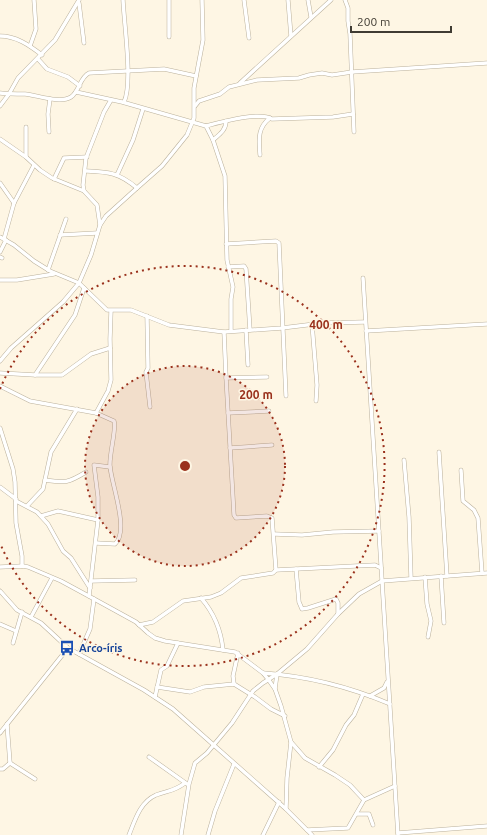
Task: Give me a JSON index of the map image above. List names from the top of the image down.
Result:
{
  "places": {
    "bus stop": ["Arco-íris"]
  },
  "scale_bar": "200 m",
  "rings": ["400 m", "200 m"]
}
